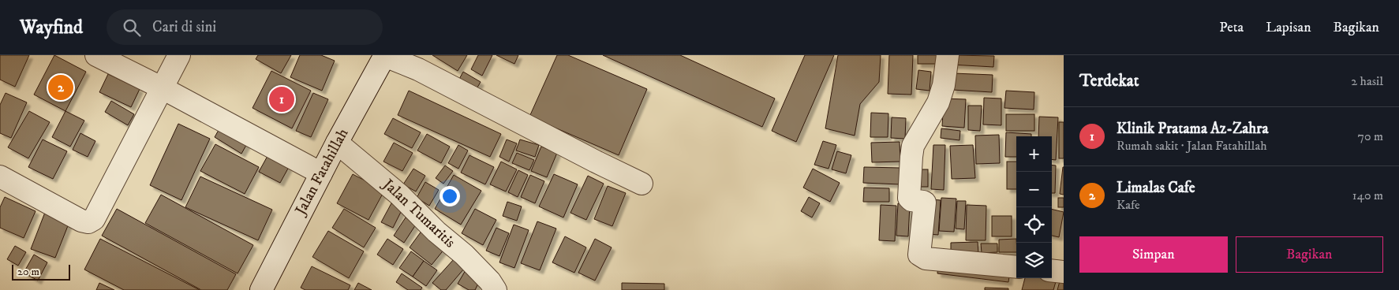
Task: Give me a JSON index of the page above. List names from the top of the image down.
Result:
{
  "streets": {
    "street": ["Jalan Fatahillah", "Jalan Tumaritis"]
  },
  "crossings": [
    ["Jalan Fatahillah", "Jalan Tumaritis"]
  ],
  "scale_bar": "20 m",
  "page": {
    "header": "Wayfind",
    "search": "Cari di sini",
    "nav": ["Peta", "Lapisan", "Bagikan"],
    "heading": ["Terdekat", "2 hasil"],
    "pins": ["2", "1"],
    "list": [
      {
        "mark": "1",
        "name": "Klinik Pratama Az-Zahra",
        "note": "Rumah sakit · Jalan Fatahillah",
        "value": "70 m"
      },
      {
        "mark": "2",
        "name": "Limalas Cafe",
        "note": "Kafe",
        "value": "140 m"
      }
    ],
    "map_buttons": ["+", "−"],
    "buttons": ["Simpan", "Bagikan"],
    "scale": "20 m"
  }
}
